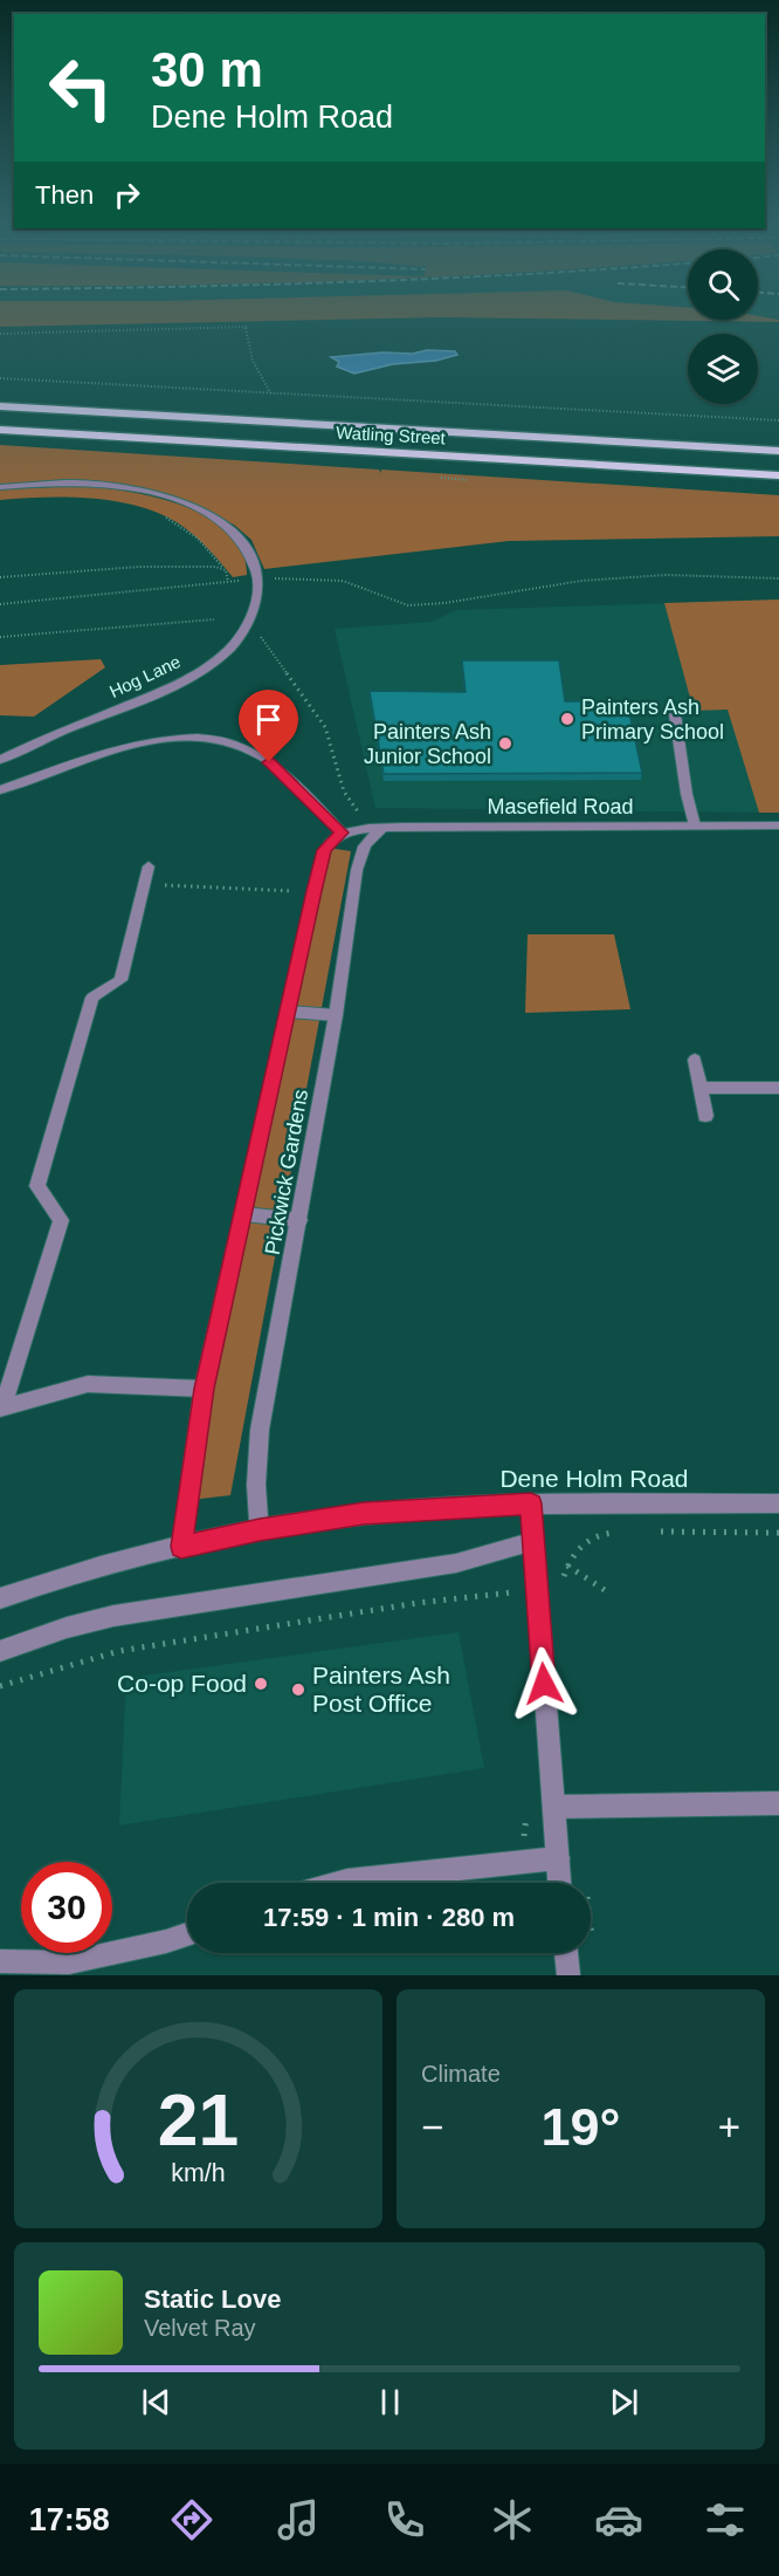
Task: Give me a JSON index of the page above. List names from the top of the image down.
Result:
{
  "streets": {
    "highway": ["Watling Street"],
    "street": [
      "Hog Lane",
      "Masefield Road",
      "Pickwick Gardens",
      "Dene Holm Road"
    ]
  },
  "crossings": [
    ["Masefield Road", "Pickwick Gardens"],
    ["Pickwick Gardens", "Dene Holm Road"]
  ],
  "places": [
    "Painters Ash Primary School",
    "Painters Ash Junior School",
    "Co-op Food",
    "Painters Ash Post Office"
  ],
  "page": {
    "turn": ["30 m", "Dene Holm Road"],
    "then": "Then",
    "limit": "30",
    "trip": "17:59 · 1 min · 280 m",
    "tile": "Climate",
    "heat": ["−", "19°", "+"],
    "song": ["Static Love", "Velvet Ray"],
    "tabs": "17:58",
    "gauge": ["21", "km/h"]
  }
}
